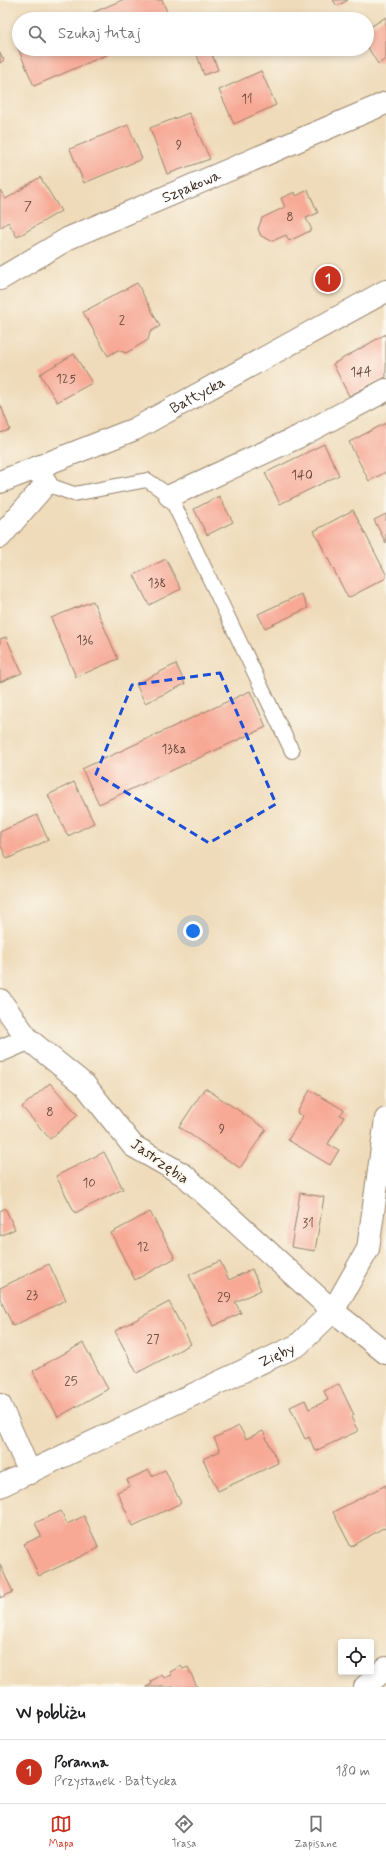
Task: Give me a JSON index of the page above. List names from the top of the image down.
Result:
{
  "streets": {
    "street": [
      "Szpakowa",
      "Bałtycka",
      "Jastrzębia",
      "Zięby"
    ]
  },
  "crossings": [
    ["Jastrzębia", "Zięby"]
  ],
  "house_numbers": [
    "11",
    "9",
    "7",
    "8",
    "2",
    "144",
    "125",
    "140",
    "138",
    "136",
    "138a",
    "8",
    "9",
    "10",
    "31",
    "12",
    "23",
    "29",
    "27",
    "25"
  ],
  "page": {
    "search": "Szukaj tutaj",
    "pins": "1",
    "heading": "W pobliżu",
    "list": [
      {
        "mark": "1",
        "name": "Poranna",
        "note": "Przystanek · Bałtycka",
        "value": "180 m"
      }
    ],
    "nav": ["Mapa", "Trasa", "Zapisane"]
  }
}
